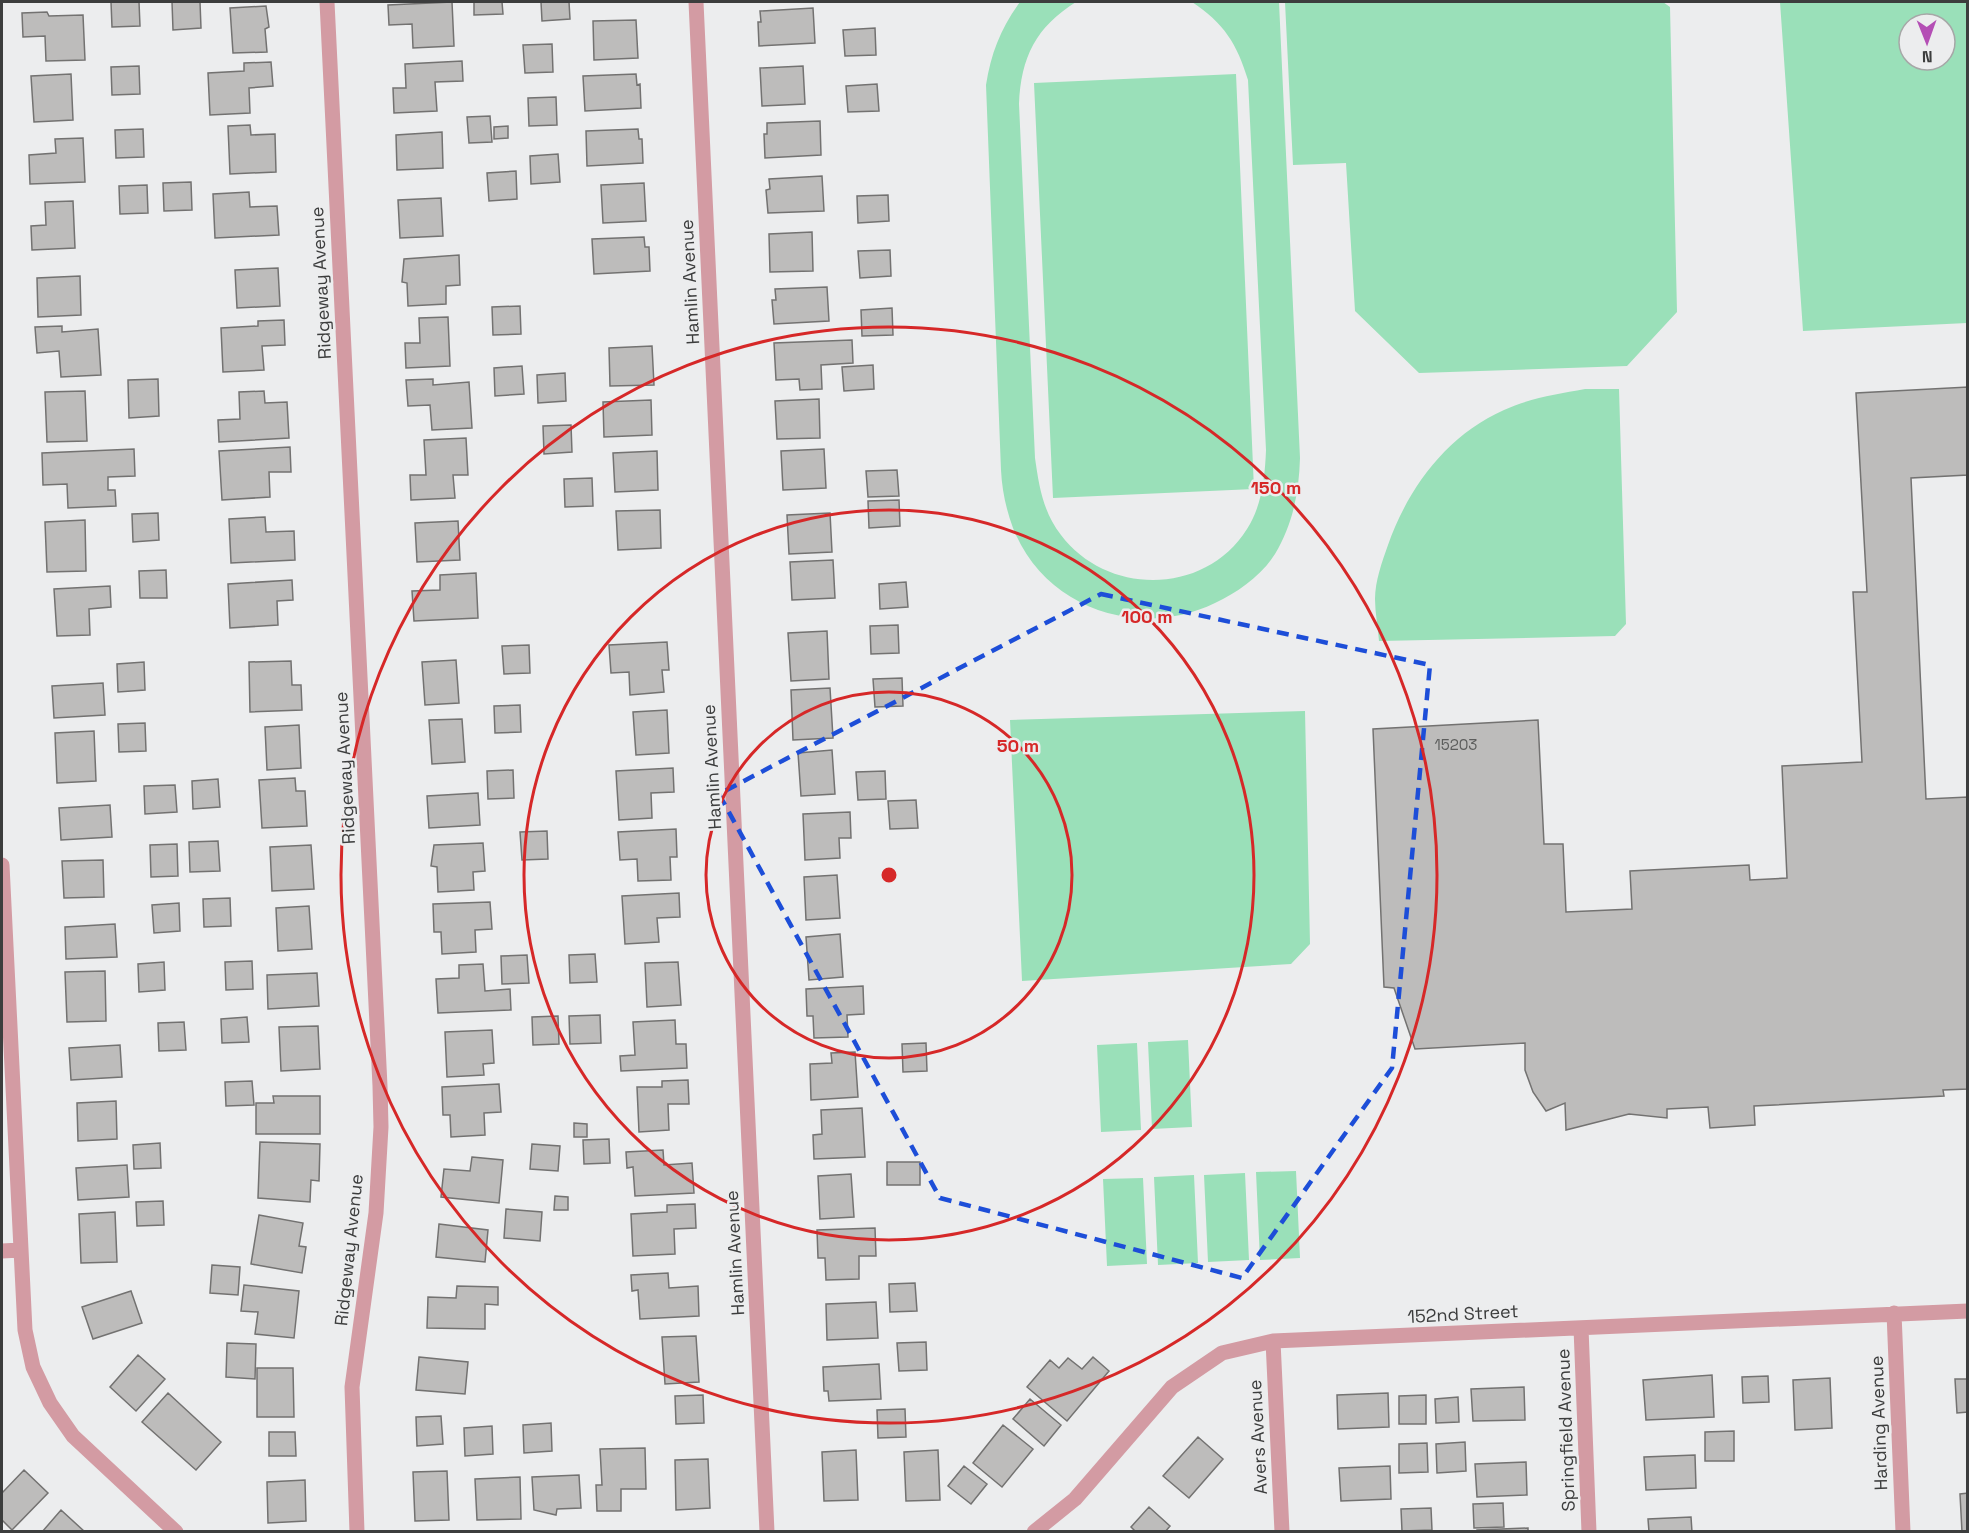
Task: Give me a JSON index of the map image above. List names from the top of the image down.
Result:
{
  "streets": {
    "street": [
      "Hamlin Avenue",
      "Ridgeway Avenue",
      "152nd Street",
      "Harding Avenue",
      "Springfield Avenue",
      "Avers Avenue"
    ]
  },
  "crossings": [
    ["152nd Street", "Harding Avenue"],
    ["152nd Street", "Springfield Avenue"],
    ["152nd Street", "Avers Avenue"]
  ],
  "house_numbers": ["15203"],
  "north": "bottom",
  "rings": ["150 m", "100 m", "50 m"]
}
